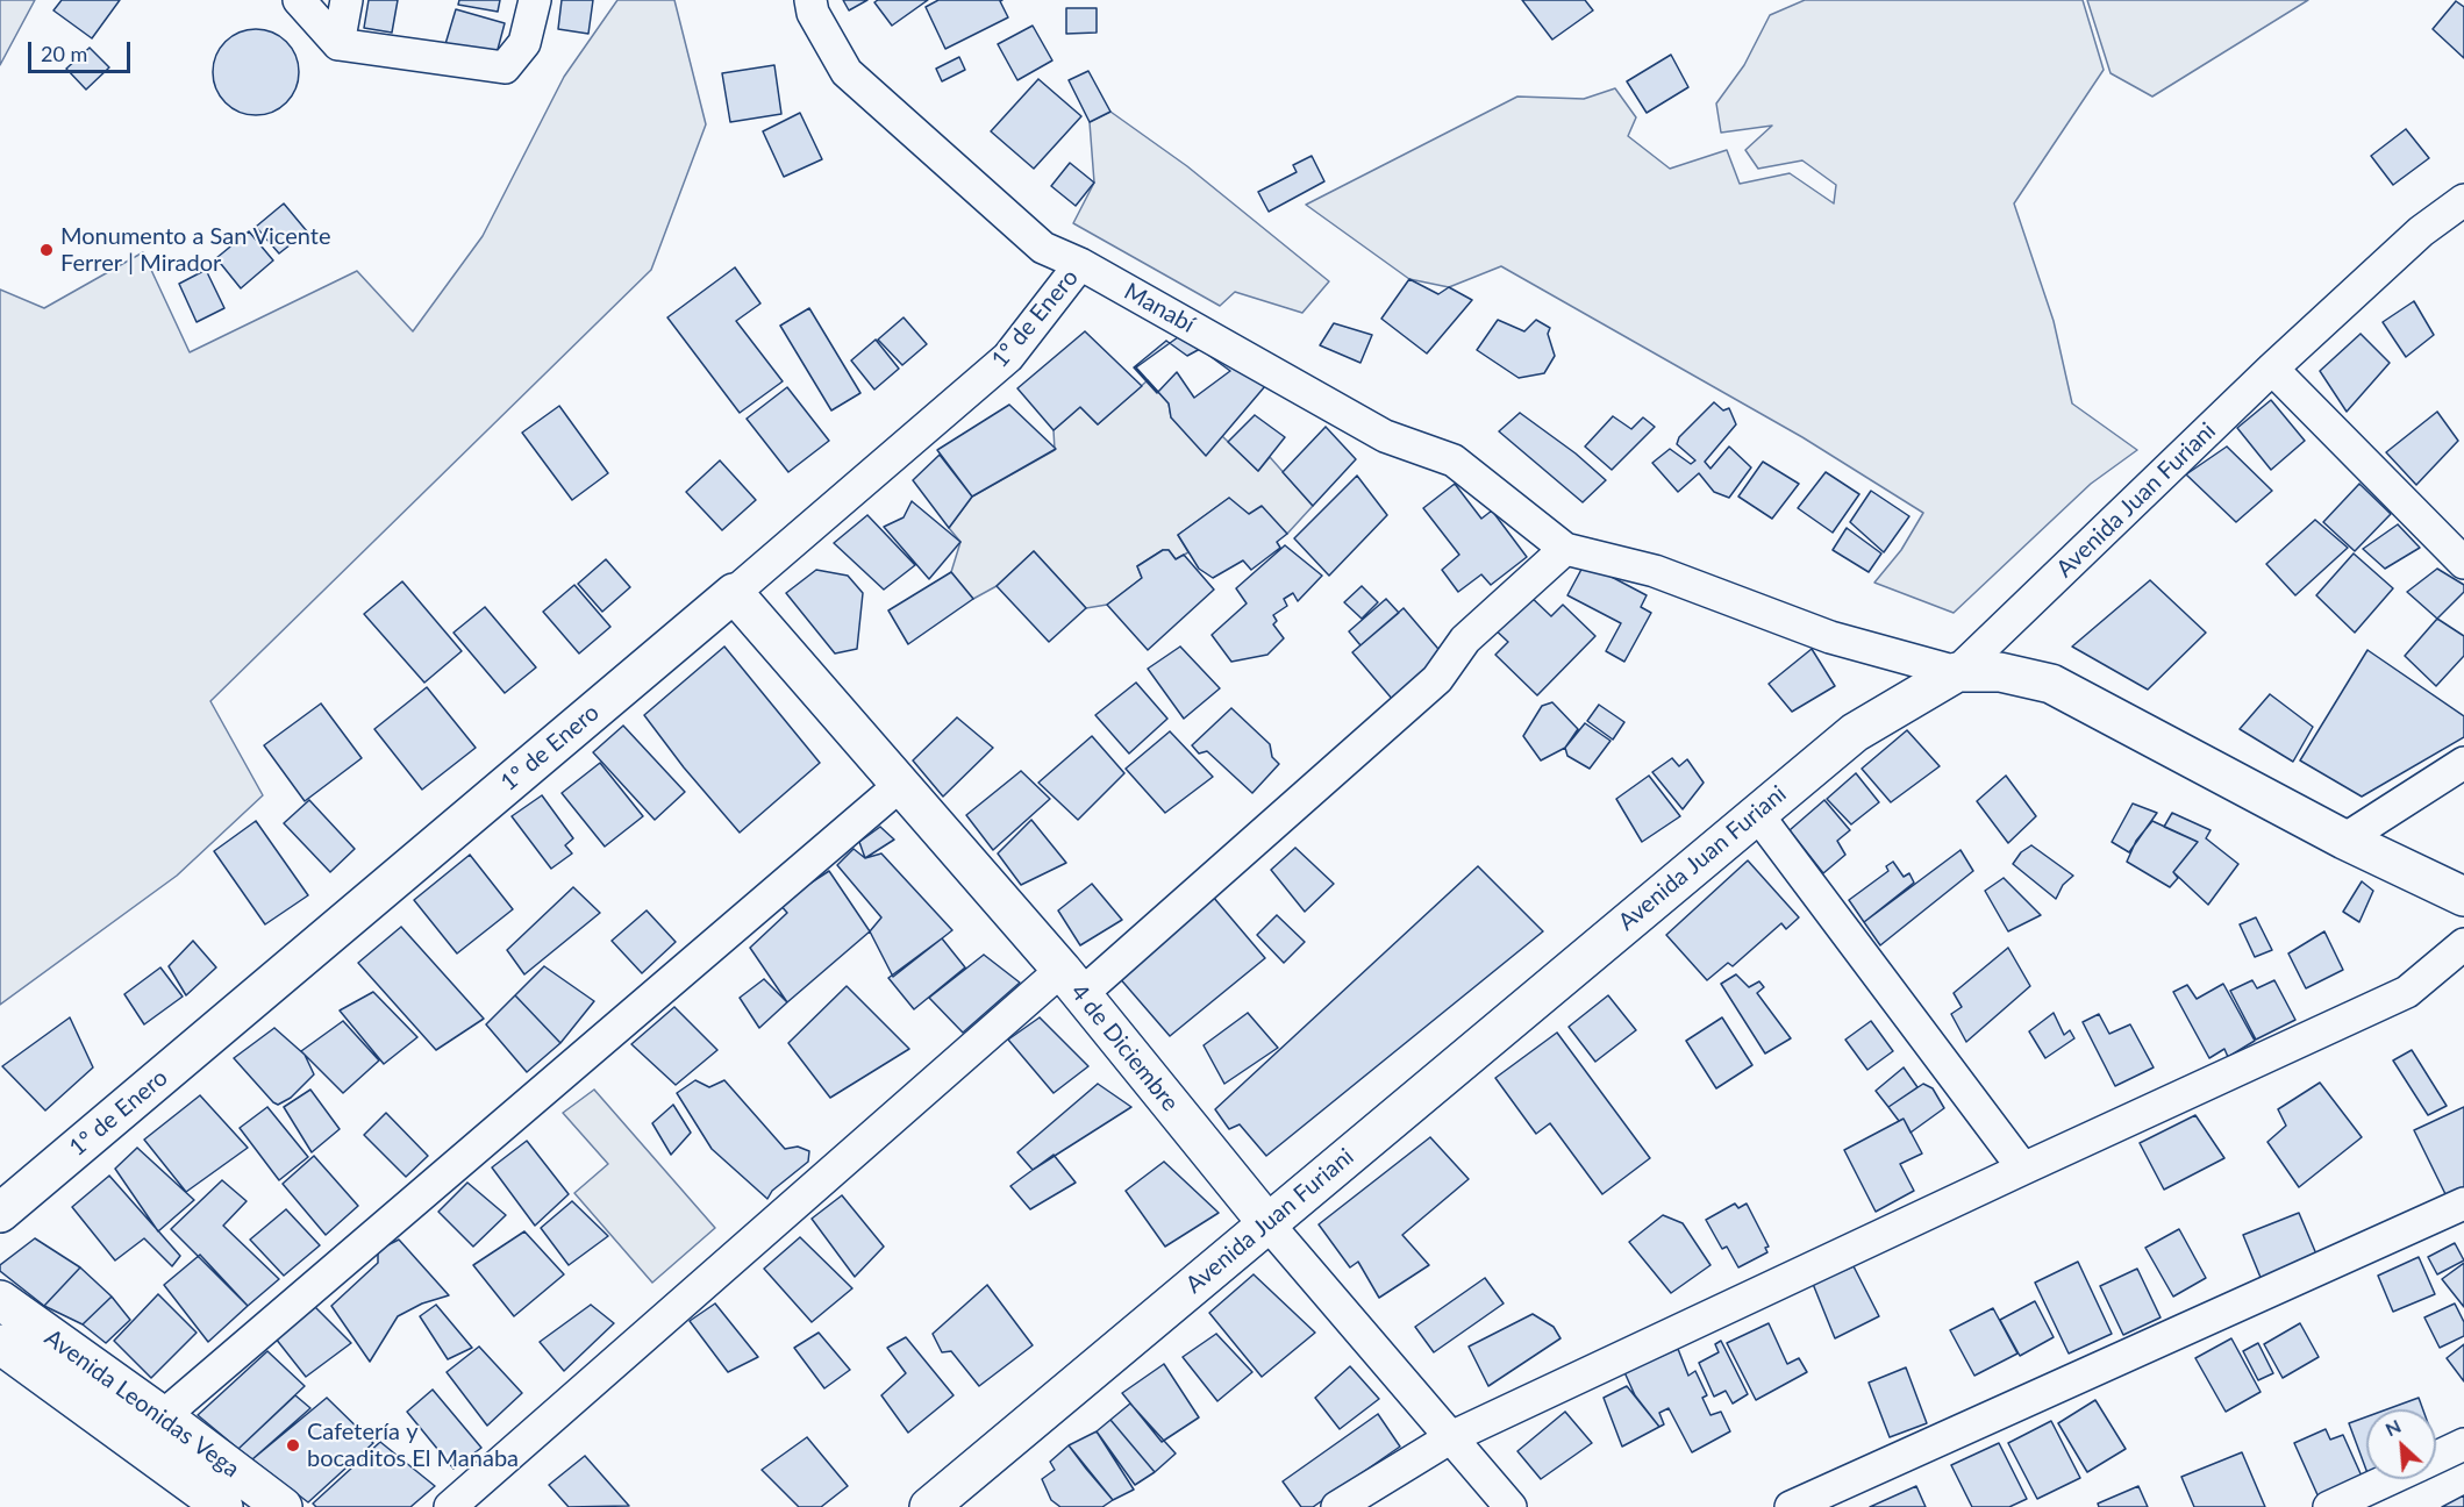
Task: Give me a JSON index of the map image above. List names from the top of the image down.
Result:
{
  "streets": {
    "main road": [
      "1º de Enero",
      "Avenida Juan Furiani",
      "4 de Diciembre",
      "Avenida Leonidas Vega"
    ],
    "street": ["Manabí"]
  },
  "crossings": [
    ["Manabí", "1º de Enero"],
    ["1º de Enero", "4 de Diciembre"],
    ["Avenida Juan Furiani", "4 de Diciembre"]
  ],
  "places": ["Monumento a San Vicente Ferrer | Mirador", "Cafetería y bocaditos El Manaba"],
  "scale_bar": "20 m",
  "north": "top left"
}
